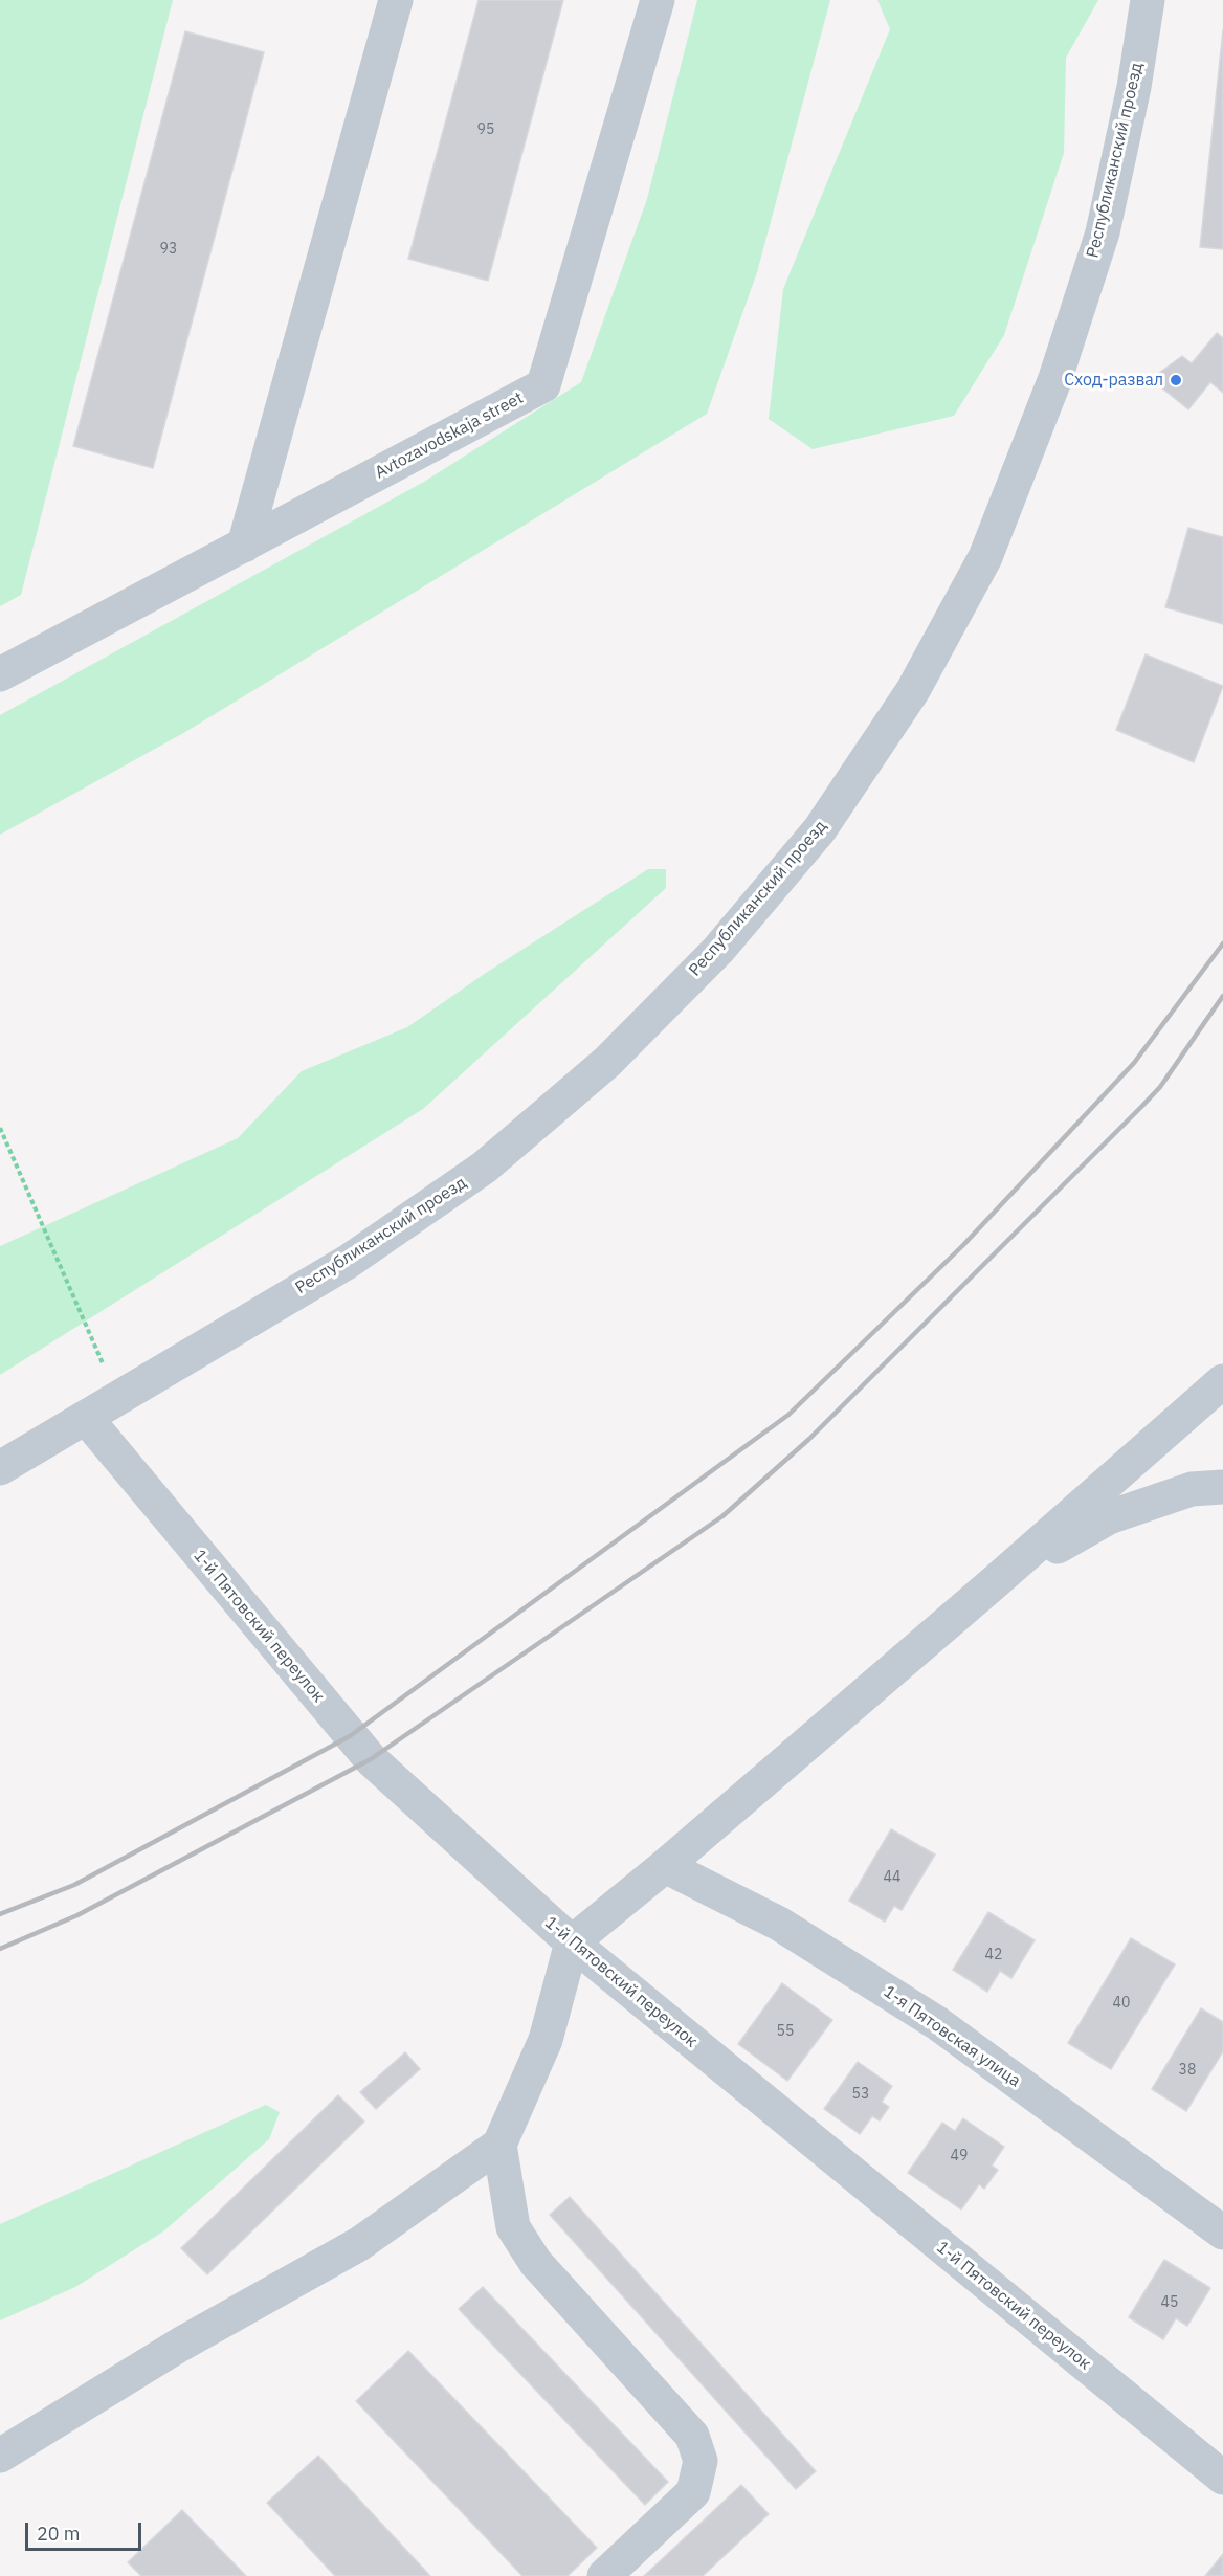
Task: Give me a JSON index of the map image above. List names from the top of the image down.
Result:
{
  "streets": {
    "street": [
      "Республиканский проезд",
      "Avtozavodskaja street",
      "1-й Пятовский переулок",
      "1-я Пятовская улица"
    ]
  },
  "crossings": [
    ["Республиканский проезд", "1-й Пятовский переулок"]
  ],
  "places": ["Сход-развал"],
  "house_numbers": [
    "95",
    "93",
    "44",
    "42",
    "40",
    "55",
    "38",
    "53",
    "49",
    "45"
  ],
  "scale_bar": "20 m"
}
